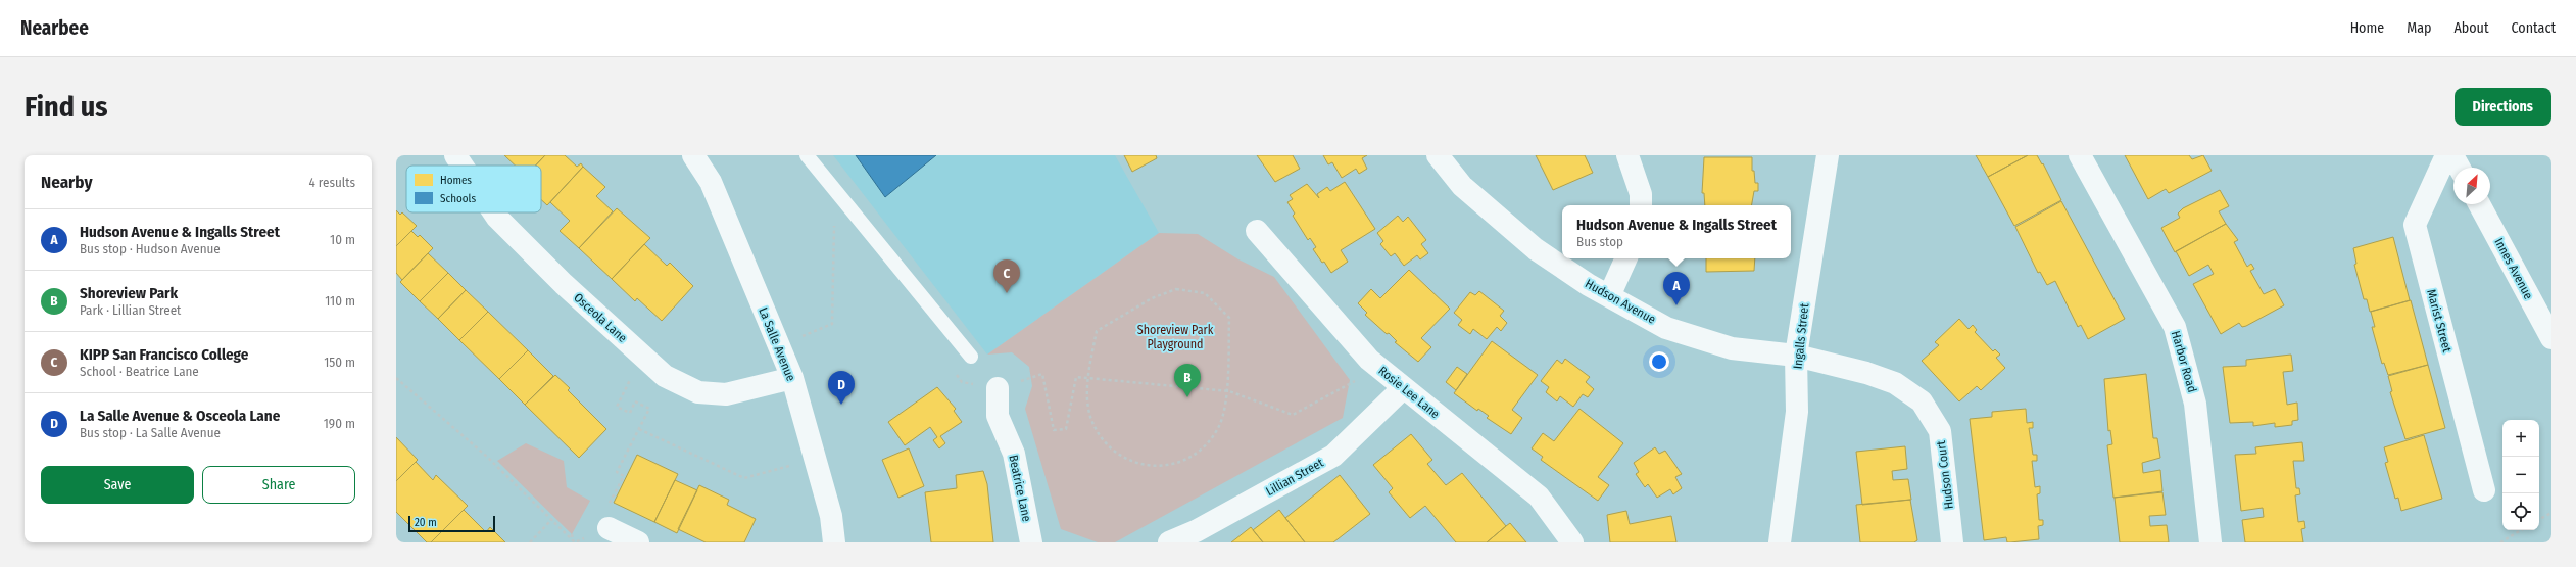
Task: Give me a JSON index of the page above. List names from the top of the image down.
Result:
{
  "streets": {
    "street": [
      "Innes Avenue",
      "Hudson Avenue",
      "Osceola Lane",
      "Marist Street",
      "Ingalls Street",
      "La Salle Avenue",
      "Harbor Road",
      "Rosie Lee Lane",
      "Hudson Court",
      "Lillian Street",
      "Beatrice Lane"
    ]
  },
  "crossings": [
    ["Hudson Avenue", "Ingalls Street"],
    ["Hudson Avenue", "Hudson Court"],
    ["Osceola Lane", "La Salle Avenue"],
    ["Ingalls Street", "Hudson Court"],
    ["Rosie Lee Lane", "Lillian Street"]
  ],
  "parks": ["Shoreview Park Playground"],
  "legend": ["Homes", "Schools"],
  "scale_bar": "20 m",
  "north": "top right",
  "page": {
    "header": "Nearbee",
    "nav": [
      "Home",
      "Map",
      "About",
      "Contact"
    ],
    "buttons": [
      "Directions",
      ["Save", "Share"]
    ],
    "title": "Find us",
    "heading": ["Nearby", "4 results"],
    "popup": ["Hudson Avenue & Ingalls Street", "Bus stop"],
    "list": [
      {
        "mark": "A",
        "name": "Hudson Avenue & Ingalls Street",
        "note": "Bus stop · Hudson Avenue",
        "value": "10 m"
      },
      {
        "mark": "B",
        "name": "Shoreview Park",
        "note": "Park · Lillian Street",
        "value": "110 m"
      },
      {
        "mark": "C",
        "name": "KIPP San Francisco College",
        "note": "School · Beatrice Lane",
        "value": "150 m"
      },
      {
        "mark": "D",
        "name": "La Salle Avenue & Osceola Lane",
        "note": "Bus stop · La Salle Avenue",
        "value": "190 m"
      }
    ],
    "pins": [
      "C",
      "A",
      "B",
      "D"
    ],
    "map_buttons": ["+", "−"],
    "scale": "20 m"
  }
}
